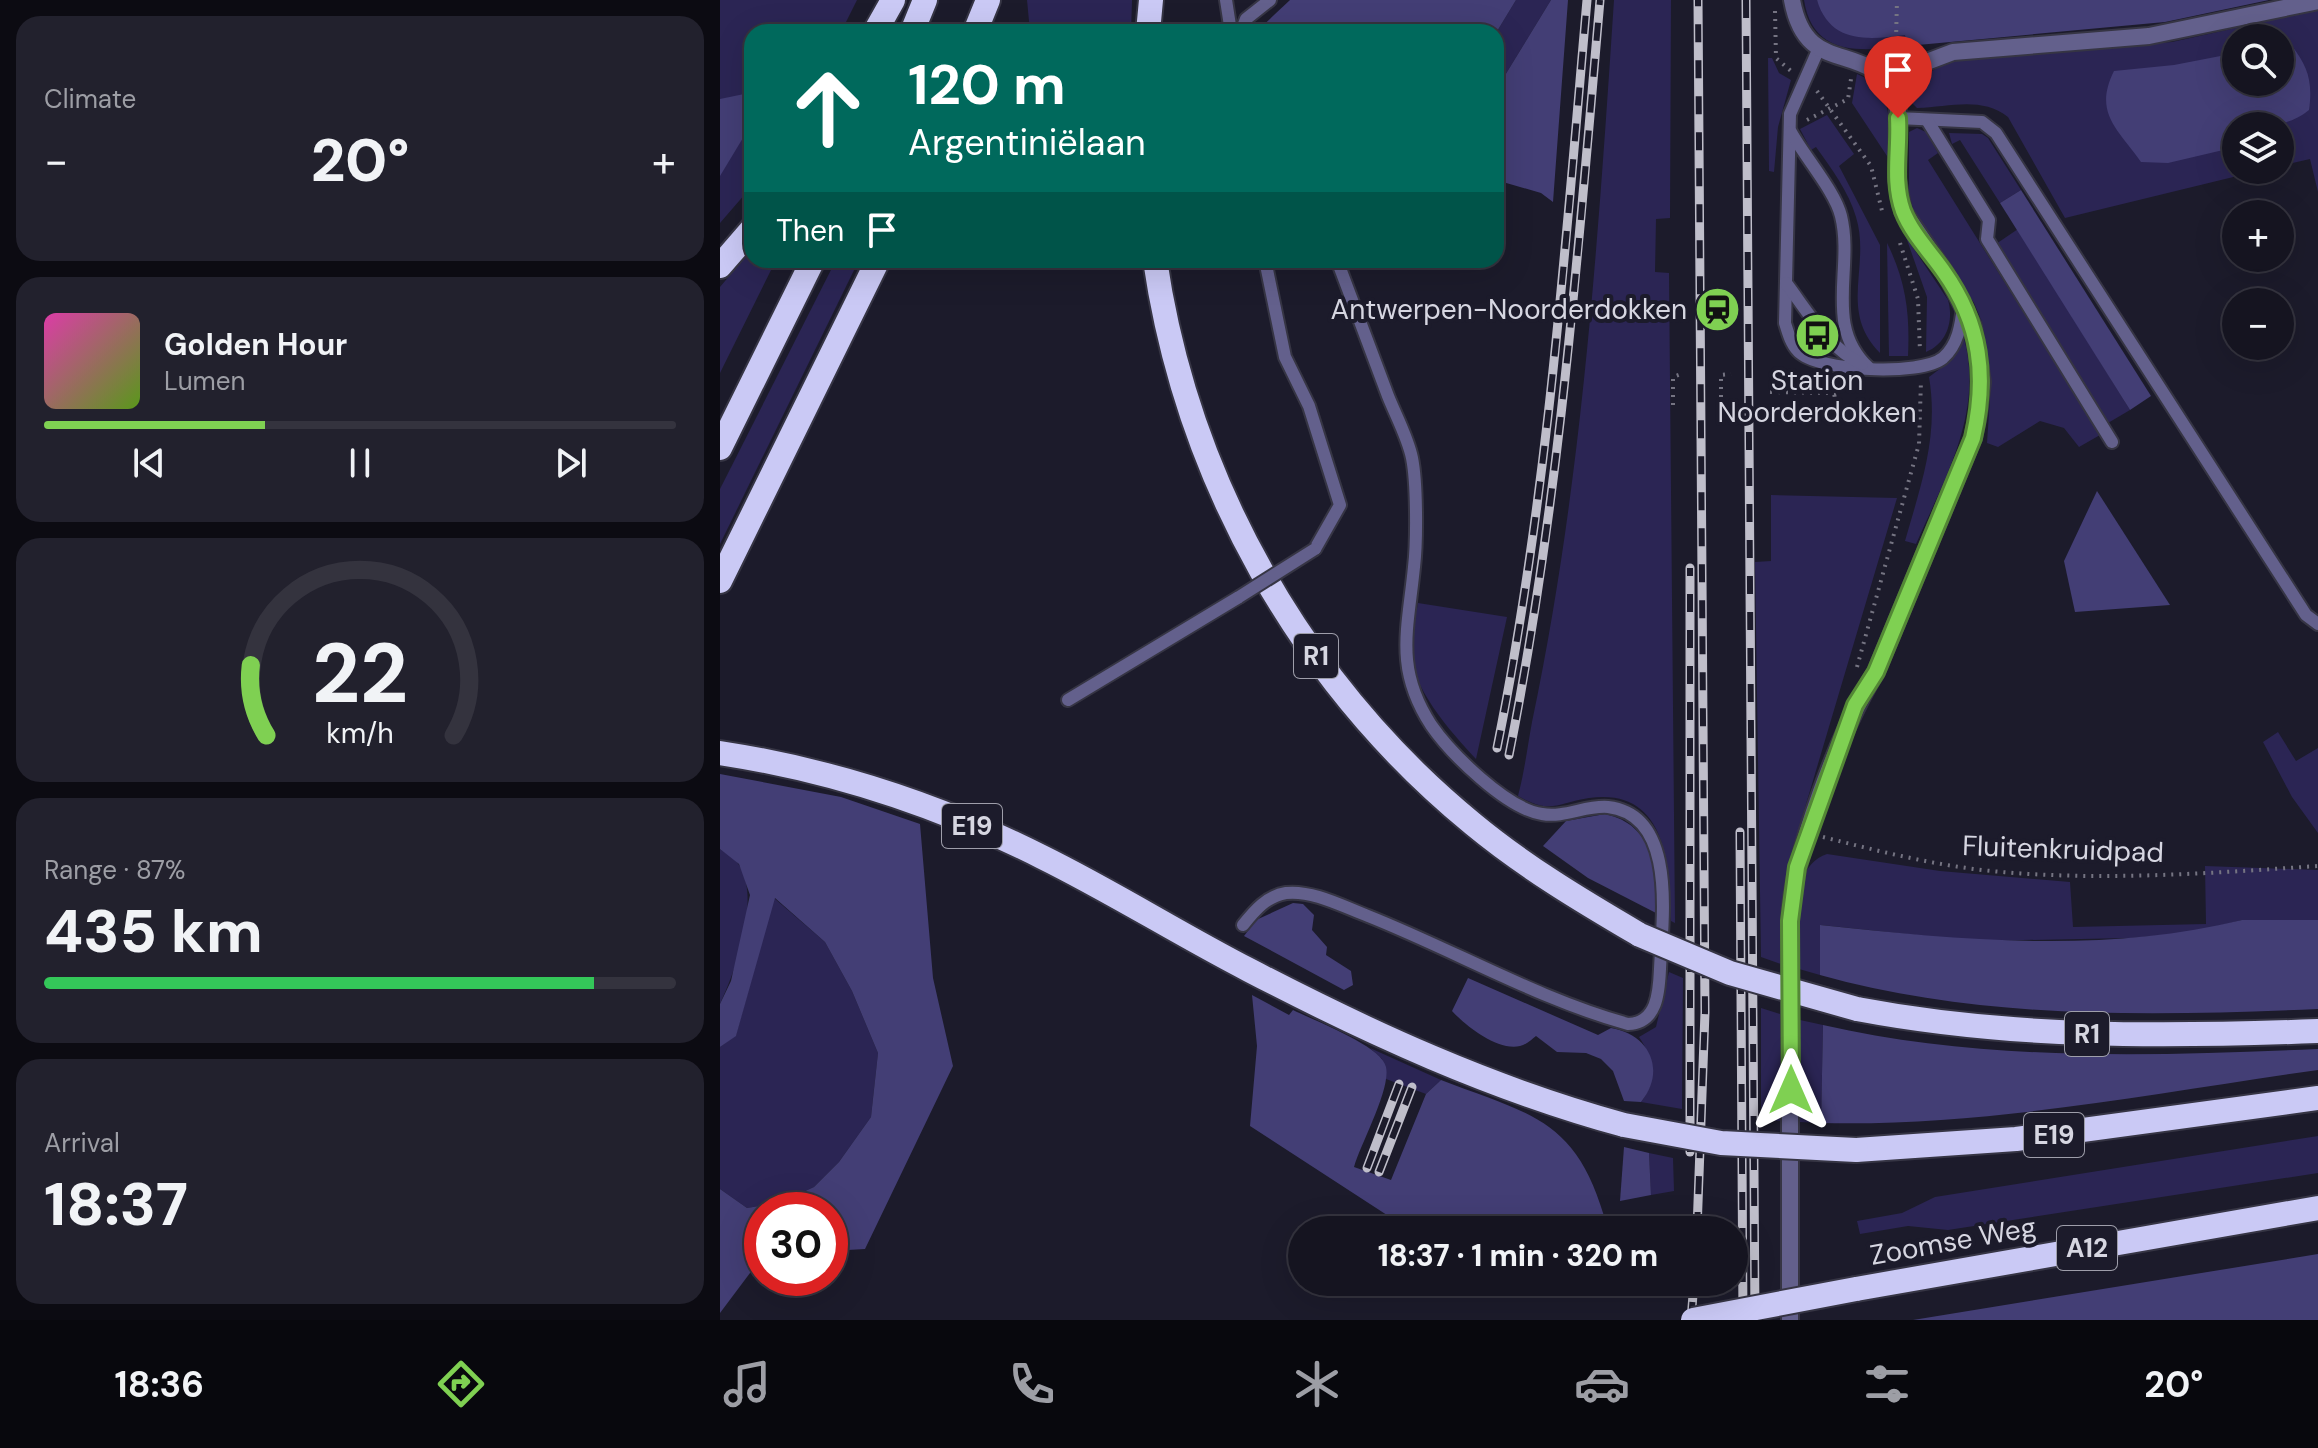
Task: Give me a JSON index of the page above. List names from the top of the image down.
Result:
{
  "streets": {
    "highway": [
      "R1",
      "E19",
      "Zoomse Weg",
      "A12"
    ],
    "path": ["Fluitenkruidpad"]
  },
  "places": {
    "station": ["Antwerpen-Noorderdokken"],
    "bus stop": ["Station Noorderdokken"]
  },
  "page": {
    "tile": [
      "Climate",
      ["Range · 87%", "435 km"],
      ["Arrival", "18:37"]
    ],
    "map_buttons": ["+", "−"],
    "turn": ["120 m", "Argentiniëlaan"],
    "heat": ["−", "20°", "+"],
    "then": "Then",
    "song": ["Golden Hour", "Lumen"],
    "limit": "30",
    "trip": "18:37 · 1 min · 320 m",
    "tabs": ["18:36", "20°"],
    "gauge": ["22", "km/h"]
  }
}
